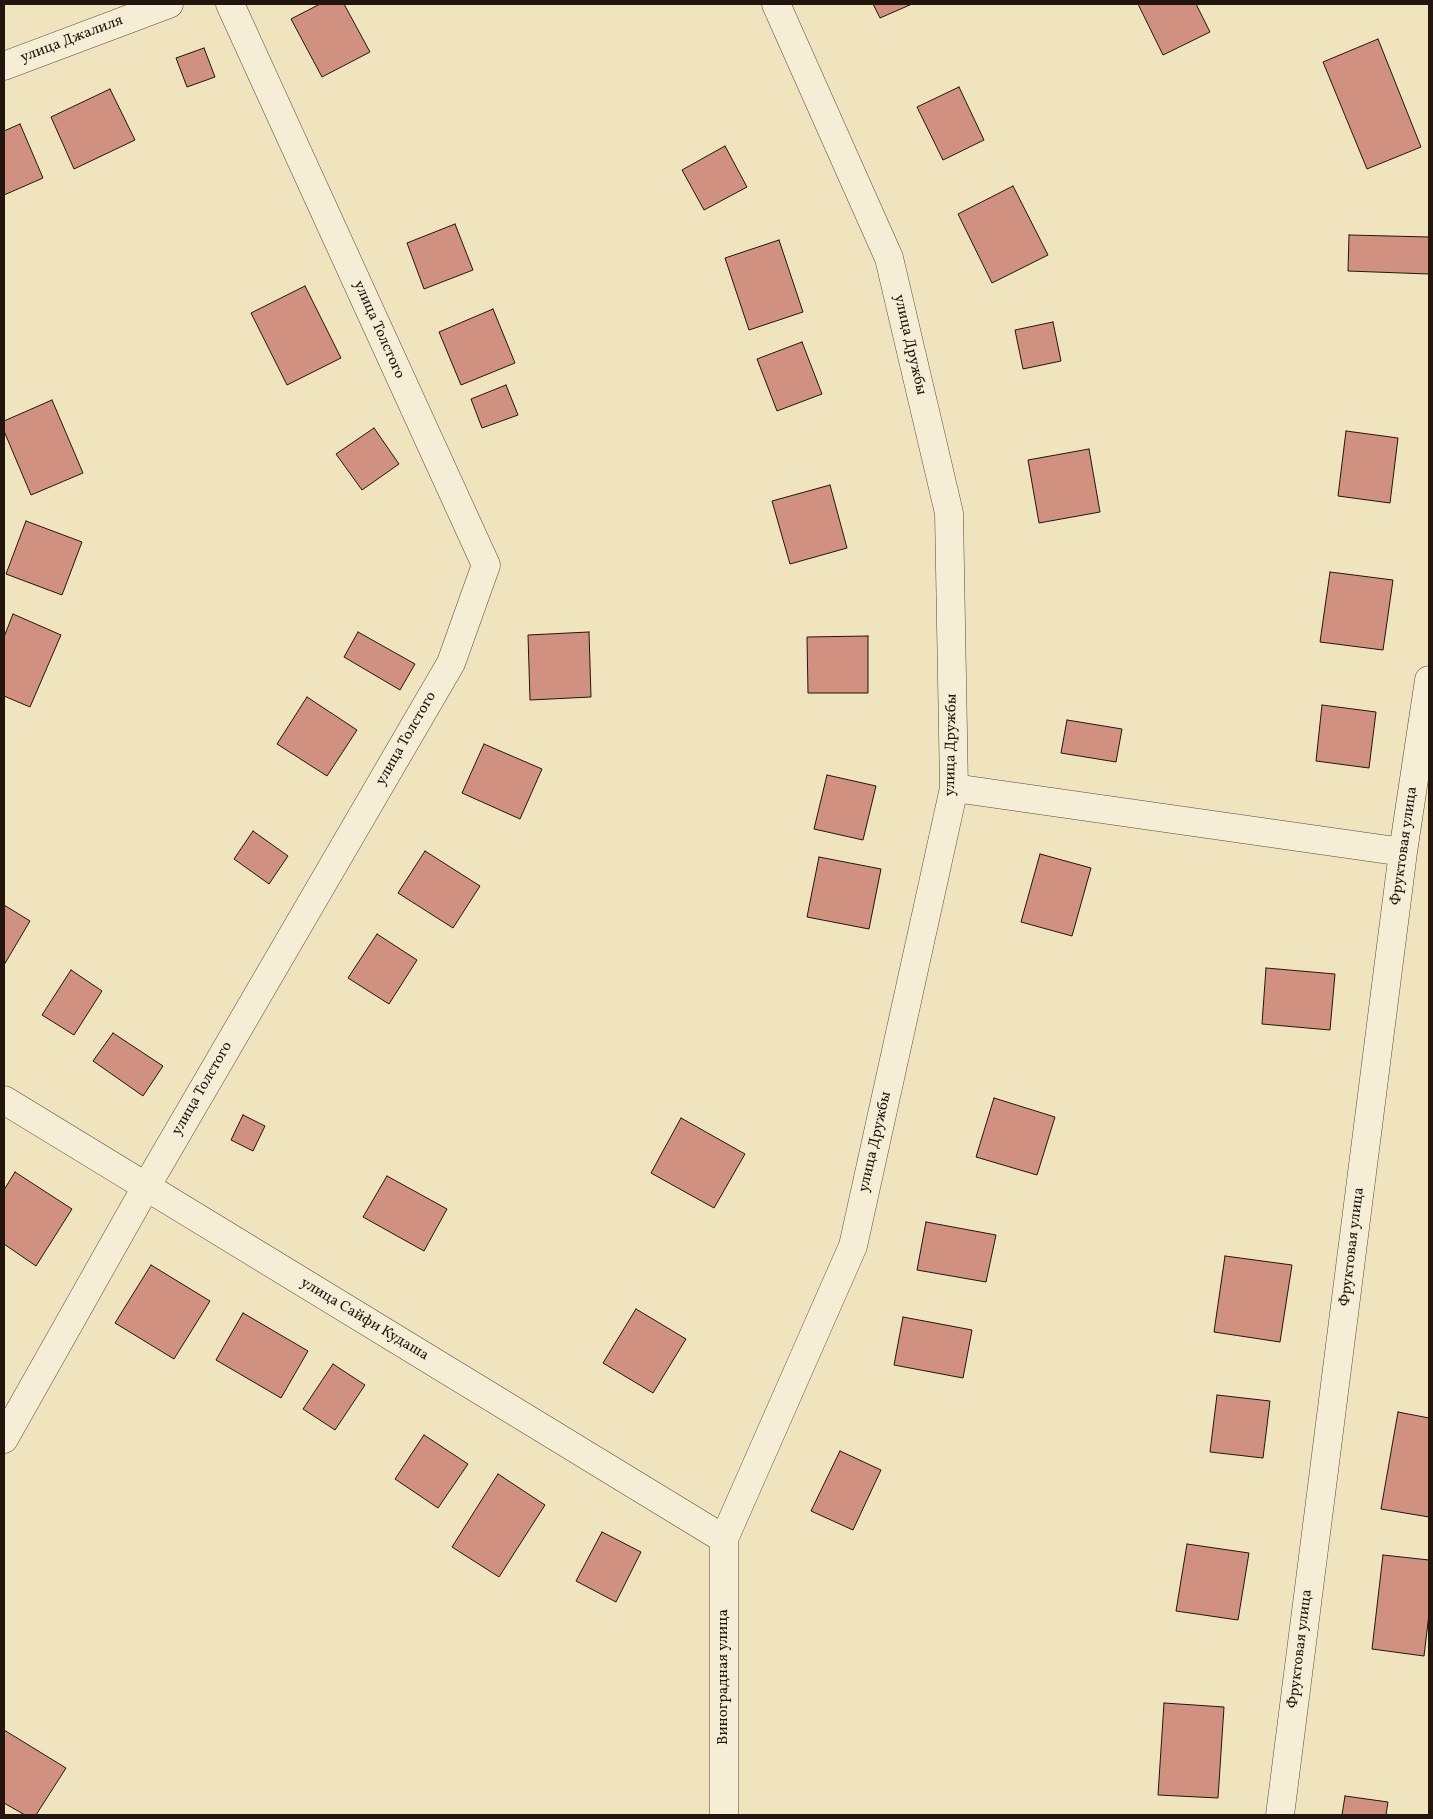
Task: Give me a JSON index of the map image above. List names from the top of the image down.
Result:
{
  "streets": {
    "street": [
      "улица Джалиля",
      "улица Толстого",
      "улица Дружбы",
      "Фруктовая улица",
      "улица Сайфи Кудаша",
      "Виноградная улица"
    ]
  },
  "crossings": [
    ["улица Толстого", "улица Сайфи Кудаша"],
    ["улица Дружбы", "улица Сайфи Кудаша"],
    ["улица Дружбы", "Виноградная улица"],
    ["улица Сайфи Кудаша", "Виноградная улица"]
  ]
}
